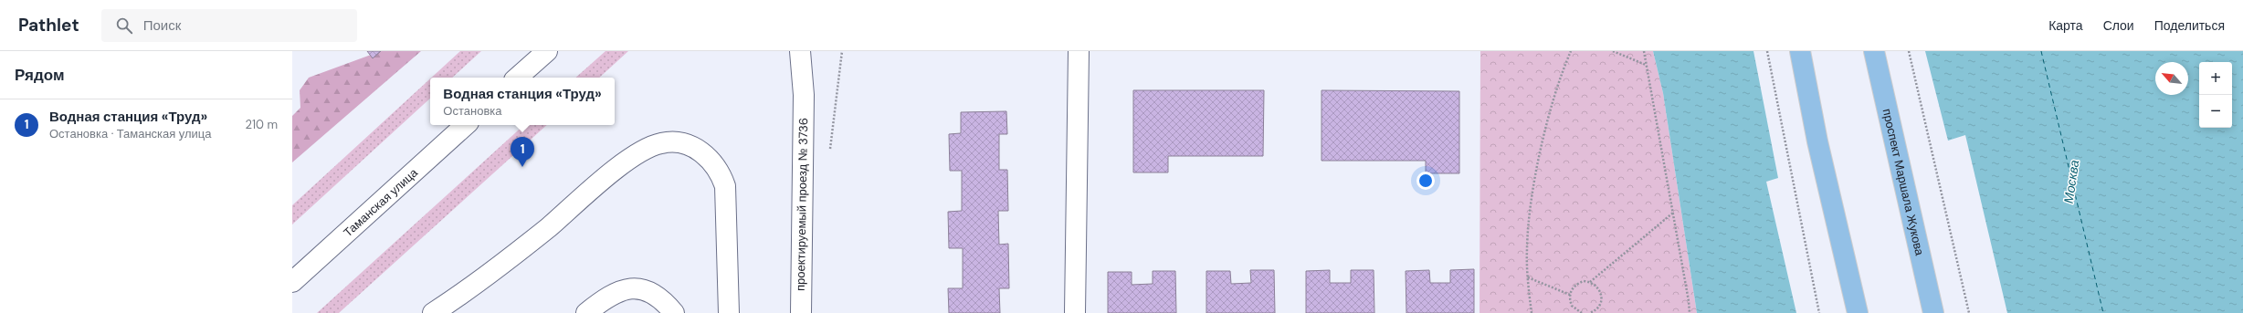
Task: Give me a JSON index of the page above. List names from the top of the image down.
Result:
{
  "streets": {
    "main road": ["проспект Маршала Жукова"],
    "street": ["Таманская улица", "проектируемый проезд № 3736"]
  },
  "water": ["Москва"],
  "north": "top left",
  "page": {
    "header": "Pathlet",
    "search": "Поиск",
    "nav": ["Карта", "Слои", "Поделиться"],
    "heading": "Рядом",
    "map_buttons": ["+", "−"],
    "popup": ["Водная станция «Труд»", "Остановка"],
    "list": [
      {
        "mark": "1",
        "name": "Водная станция «Труд»",
        "note": "Остановка · Таманская улица",
        "value": "210 m"
      }
    ],
    "pins": "1"
  }
}
